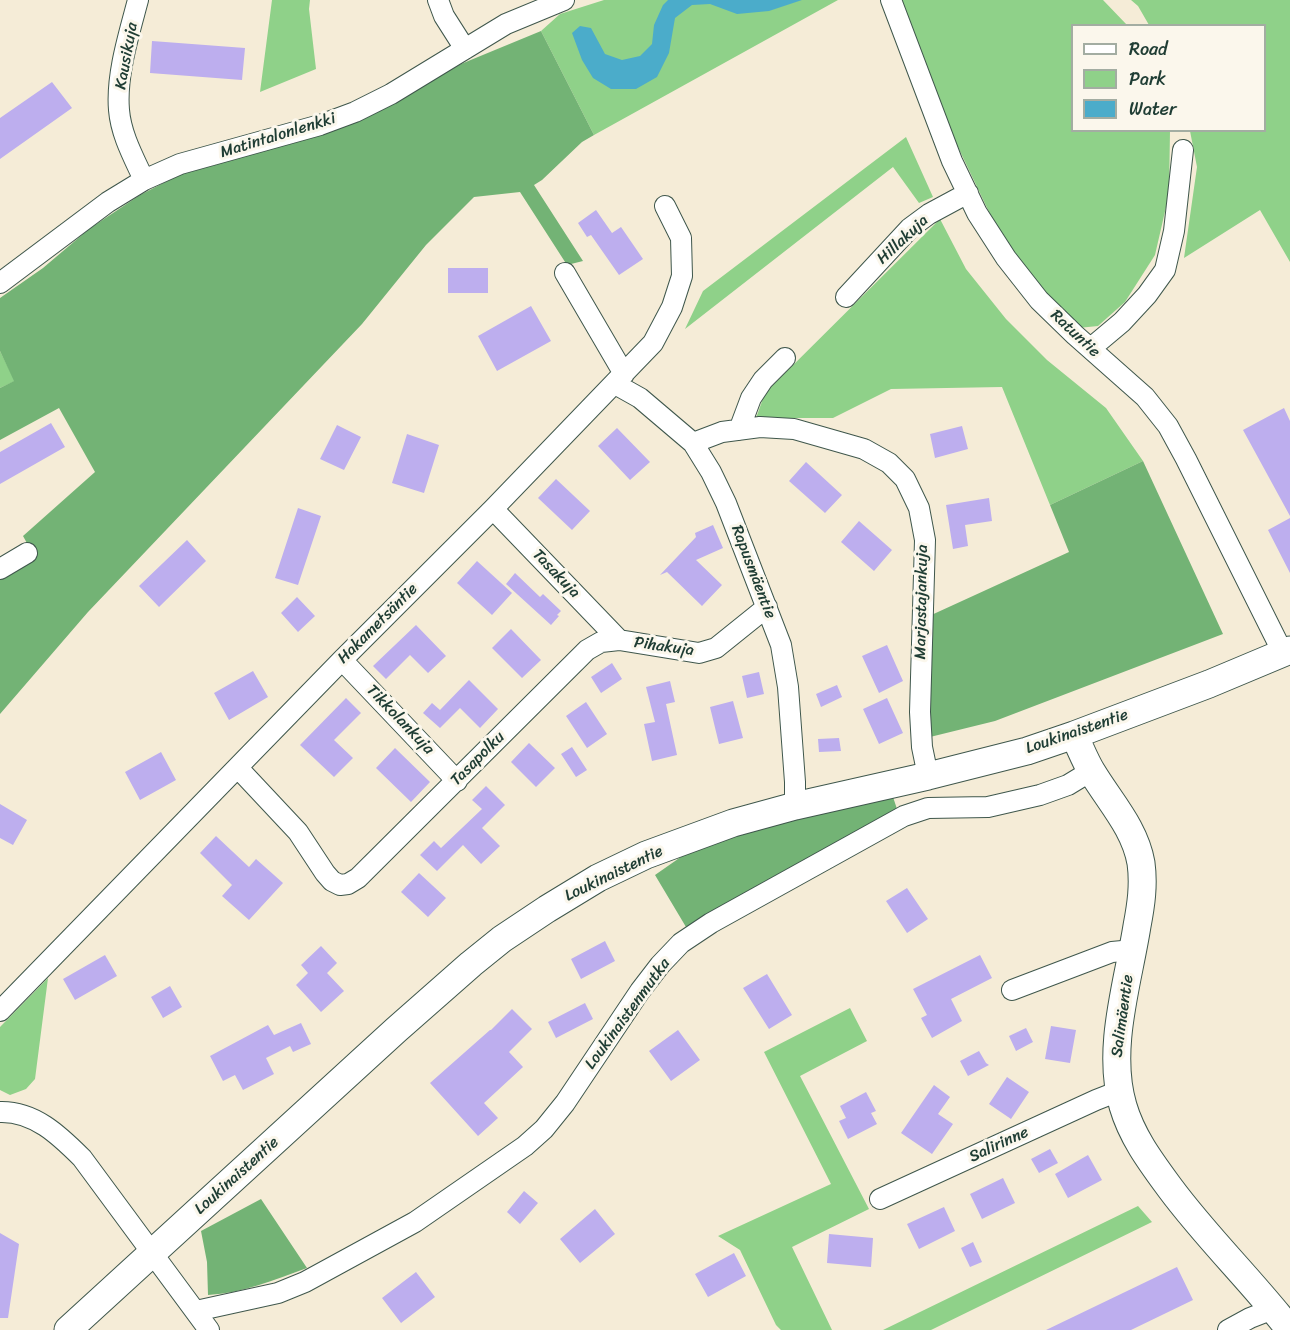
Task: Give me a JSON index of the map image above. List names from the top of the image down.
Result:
{
  "streets": {
    "street": [
      "Kausikuja",
      "Matintalonlenkki",
      "Hillakuja",
      "Ratuntie",
      "Rapusmäentie",
      "Tasakuja",
      "Marjastajankuja",
      "Hakametsäntie",
      "Pihakuja",
      "Tikkolankuja",
      "Loukinaistentie",
      "Tasapolku",
      "Loukinaistenmutka",
      "Salimäentie",
      "Salirinne"
    ]
  },
  "crossings": [
    ["Kausikuja", "Matintalonlenkki"],
    ["Hillakuja", "Ratuntie"],
    ["Ratuntie", "Loukinaistentie"],
    ["Rapusmäentie", "Marjastajankuja"],
    ["Rapusmäentie", "Hakametsäntie"],
    ["Rapusmäentie", "Pihakuja"],
    ["Rapusmäentie", "Loukinaistentie"],
    ["Tasakuja", "Hakametsäntie"],
    ["Tasakuja", "Pihakuja"],
    ["Tasakuja", "Tasapolku"],
    ["Marjastajankuja", "Loukinaistentie"],
    ["Hakametsäntie", "Tikkolankuja"],
    ["Hakametsäntie", "Tasapolku"],
    ["Pihakuja", "Tasapolku"],
    ["Tikkolankuja", "Tasapolku"],
    ["Loukinaistentie", "Salimäentie"],
    ["Loukinaistenmutka", "Salimäentie"],
    ["Salimäentie", "Salirinne"]
  ],
  "legend": ["Road", "Park", "Water"]
}
